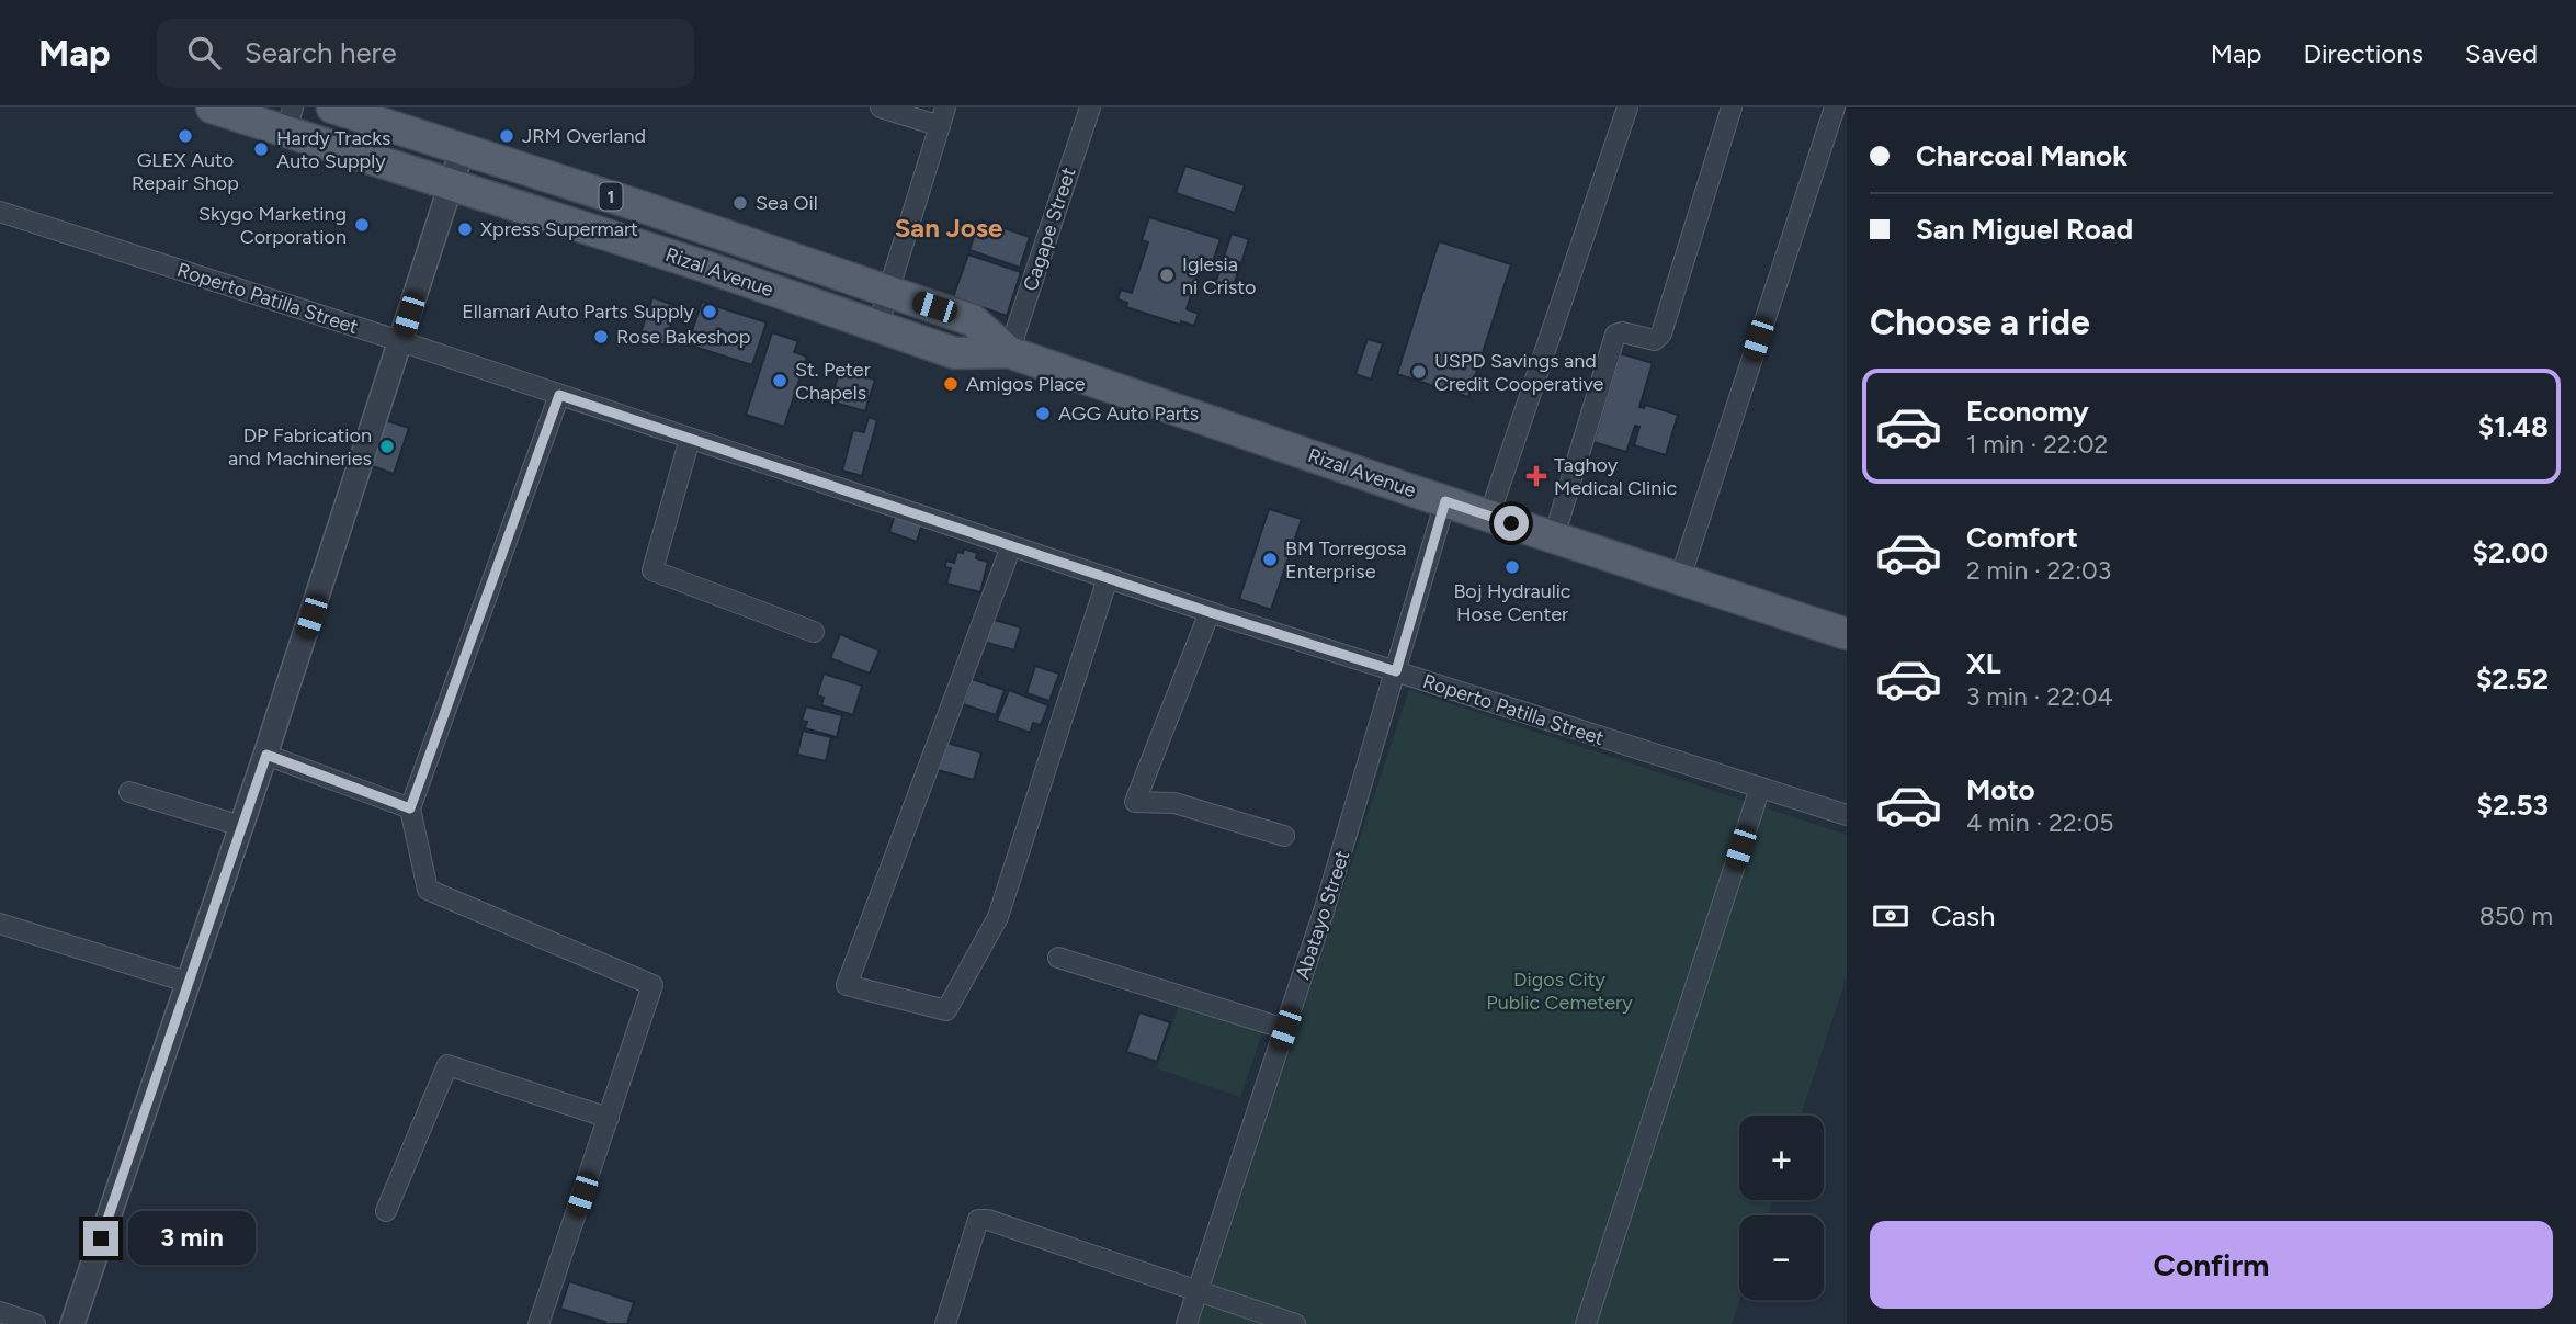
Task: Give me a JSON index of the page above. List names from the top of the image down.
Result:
{
  "streets": {
    "main road": ["1", "Rizal Avenue"],
    "street": ["Cagape Street", "Roperto Patilla Street", "Abatayo Street"]
  },
  "crossings": [
    ["Cagape Street", "Rizal Avenue"],
    ["Rizal Avenue", "Abatayo Street"],
    ["Roperto Patilla Street", "Abatayo Street"]
  ],
  "districts": ["San Jose"],
  "parks": ["Digos City Public Cemetery"],
  "places": {
    "other": [
      "GLEX Auto Repair Shop",
      "JRM Overland",
      "Hardy Tracks Auto Supply",
      "Sea Oil",
      "Skygo Marketing Corporation",
      "Xpress Supermart",
      "Iglesia ni Cristo",
      "Ellamari Auto Parts Supply",
      "Rose Bakeshop",
      "USPD Savings and Credit Cooperative",
      "St. Peter Chapels",
      "Amigos Place",
      "AGG Auto Parts",
      "DP Fabrication and Machineries",
      "BM Torregosa Enterprise",
      "Boj Hydraulic Hose Center"
    ],
    "health": ["Taghoy Medical Clinic"]
  },
  "page": {
    "header": "Map",
    "search": "Search here",
    "nav": ["Map", "Directions", "Saved"],
    "banner": ["Charcoal Manok", "San Miguel Road"],
    "heading": "Choose a ride",
    "list": [
      {
        "name": "Economy",
        "note": "1 min · 22:02",
        "value": "$1.48"
      },
      {
        "name": "Comfort",
        "note": "2 min · 22:03",
        "value": "$2.00"
      },
      {
        "name": "XL",
        "note": "3 min · 22:04",
        "value": "$2.52"
      },
      {
        "name": "Moto",
        "note": "4 min · 22:05",
        "value": "$2.53"
      }
    ],
    "pay": ["Cash", "850 m"],
    "map_buttons": ["+", "−"],
    "buttons": "Confirm",
    "bubble": "3 min"
  }
}
